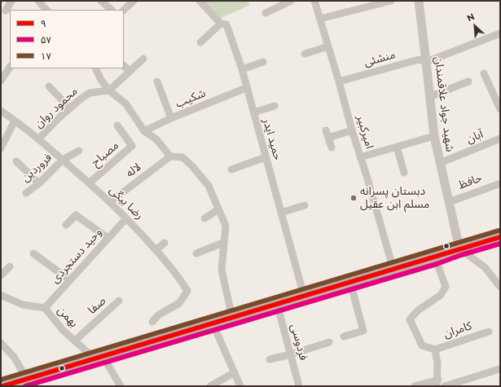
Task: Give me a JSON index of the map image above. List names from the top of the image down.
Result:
{
  "streets": {
    "street": [
      "منشئی",
      "شکیب",
      "شهید جواد علاقمندان",
      "محمود روان",
      "امیرکبیر",
      "آبان",
      "حمید ایدر",
      "مصباح",
      "فروردین",
      "لاله",
      "حافظ",
      "رضا بیگی",
      "وحید دستجردی",
      "صفا",
      "بهمن",
      "کامران",
      "فردوسی"
    ]
  },
  "crossings": [
    ["منشئی", "شهید جواد علاقمندان"],
    ["منشئی", "امیرکبیر"],
    ["شکیب", "حمید ایدر"],
    ["شهید جواد علاقمندان", "آبان"],
    ["شهید جواد علاقمندان", "حافظ"],
    ["محمود روان", "رضا بیگی"],
    ["مصباح", "رضا بیگی"],
    ["فروردین", "رضا بیگی"],
    ["لاله", "رضا بیگی"],
    ["رضا بیگی", "وحید دستجردی"],
    ["وحید دستجردی", "بهمن"],
    ["صفا", "بهمن"]
  ],
  "places": ["دبستان پسرانه مسلم ابن عقیل"],
  "lines": ["transit line ۱۷", "transit line ۹", "transit line ۵۷"],
  "legend": ["۹", "۵۷", "۱۷"],
  "north": "top left"
}
